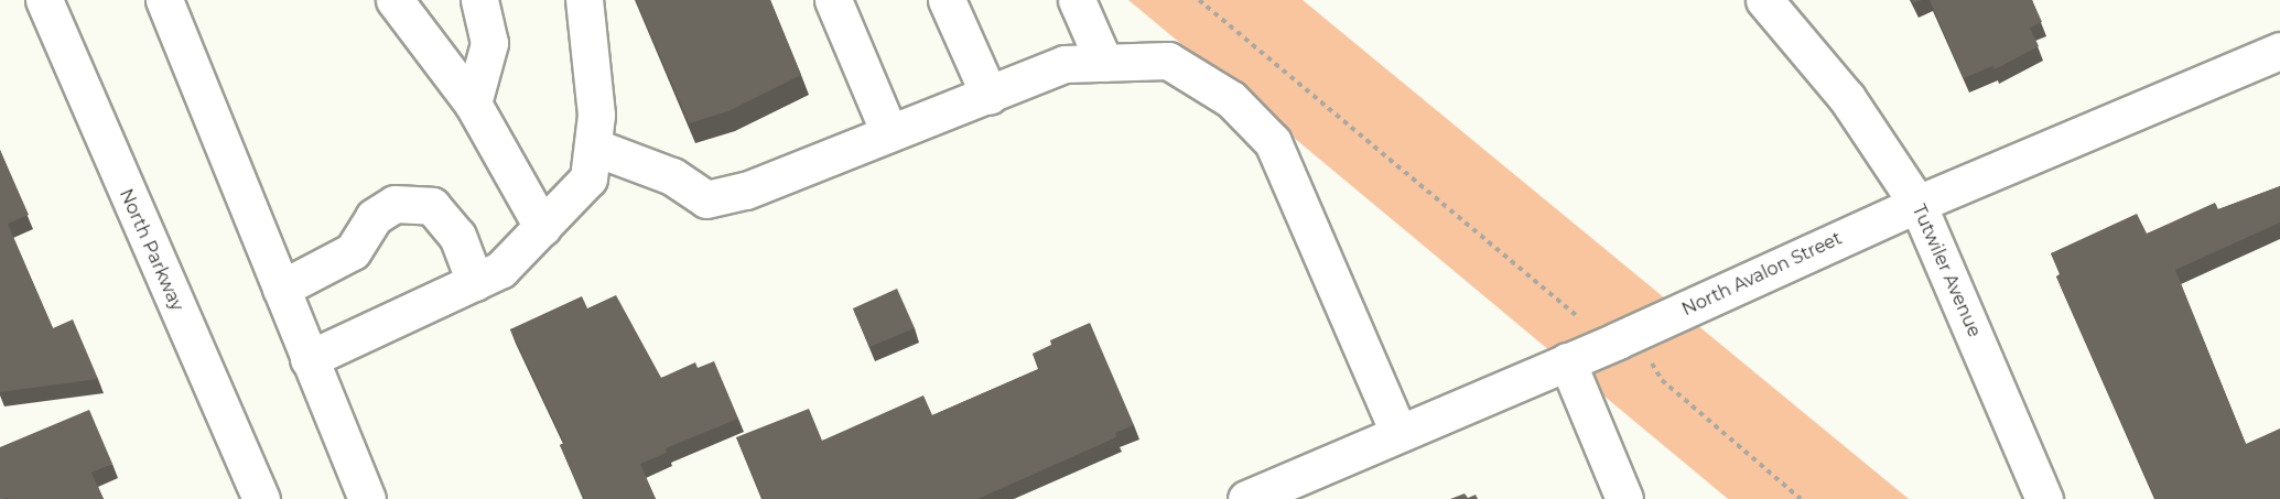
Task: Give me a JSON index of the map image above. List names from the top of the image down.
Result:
{
  "streets": {
    "street": ["North Parkway", "Tutwiler Avenue", "North Avalon Street"]
  },
  "crossings": [
    ["Tutwiler Avenue", "North Avalon Street"]
  ]
}
